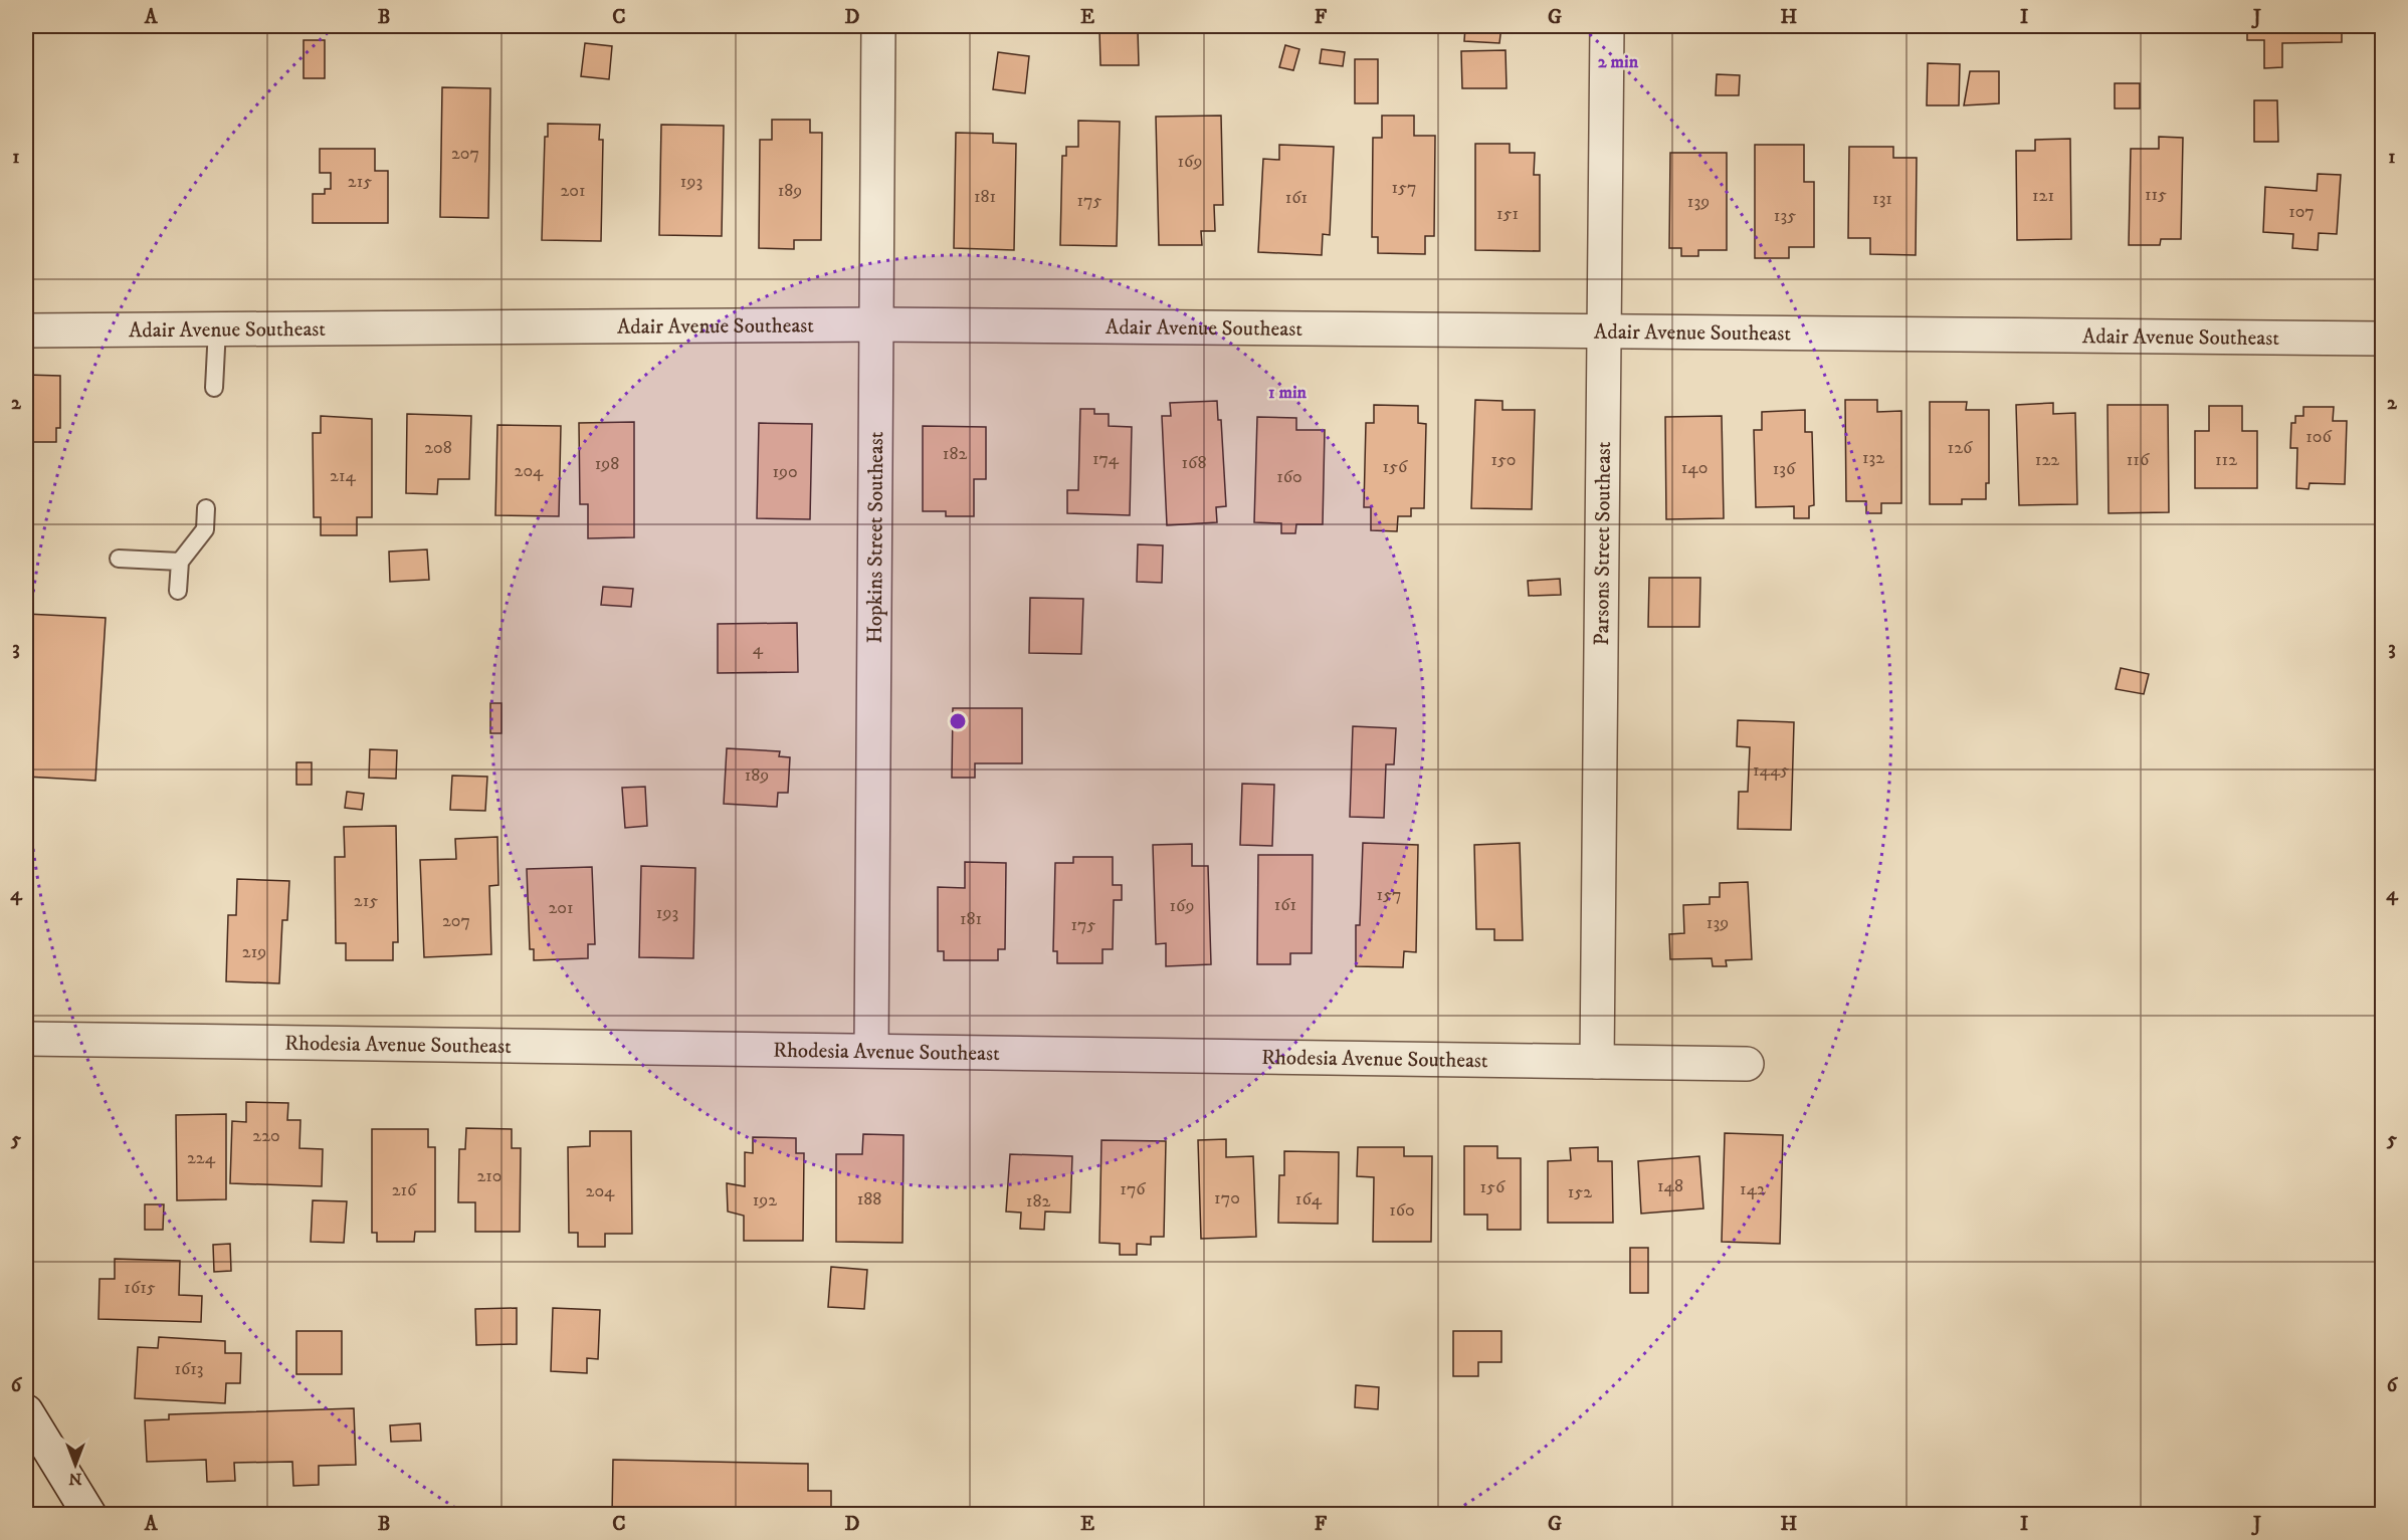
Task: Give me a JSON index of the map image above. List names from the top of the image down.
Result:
{
  "streets": {
    "street": [
      "Adair Avenue Southeast",
      "Hopkins Street Southeast",
      "Parsons Street Southeast",
      "Rhodesia Avenue Southeast"
    ]
  },
  "crossings": [
    ["Adair Avenue Southeast", "Hopkins Street Southeast"],
    ["Adair Avenue Southeast", "Parsons Street Southeast"],
    ["Hopkins Street Southeast", "Rhodesia Avenue Southeast"],
    ["Parsons Street Southeast", "Rhodesia Avenue Southeast"]
  ],
  "house_numbers": [
    "207",
    "169",
    "215",
    "193",
    "157",
    "201",
    "189",
    "115",
    "121",
    "181",
    "161",
    "131",
    "175",
    "139",
    "107",
    "151",
    "135",
    "106",
    "208",
    "126",
    "182",
    "132",
    "174",
    "150",
    "122",
    "116",
    "112",
    "168",
    "198",
    "156",
    "140",
    "136",
    "204",
    "190",
    "214",
    "160",
    "4",
    "1445",
    "189",
    "157",
    "215",
    "161",
    "169",
    "201",
    "193",
    "181",
    "207",
    "139",
    "175",
    "219",
    "220",
    "224",
    "210",
    "148",
    "156",
    "176",
    "142",
    "216",
    "204",
    "152",
    "170",
    "188",
    "164",
    "192",
    "182",
    "160",
    "1615",
    "1613"
  ],
  "north": "bottom",
  "grid": {
    "columns": [
      "A",
      "B",
      "C",
      "D",
      "E",
      "F",
      "G",
      "H",
      "I",
      "J"
    ],
    "rows": [
      "1",
      "2",
      "3",
      "4",
      "5",
      "6"
    ]
  },
  "rings": ["2 min", "1 min"]
}
